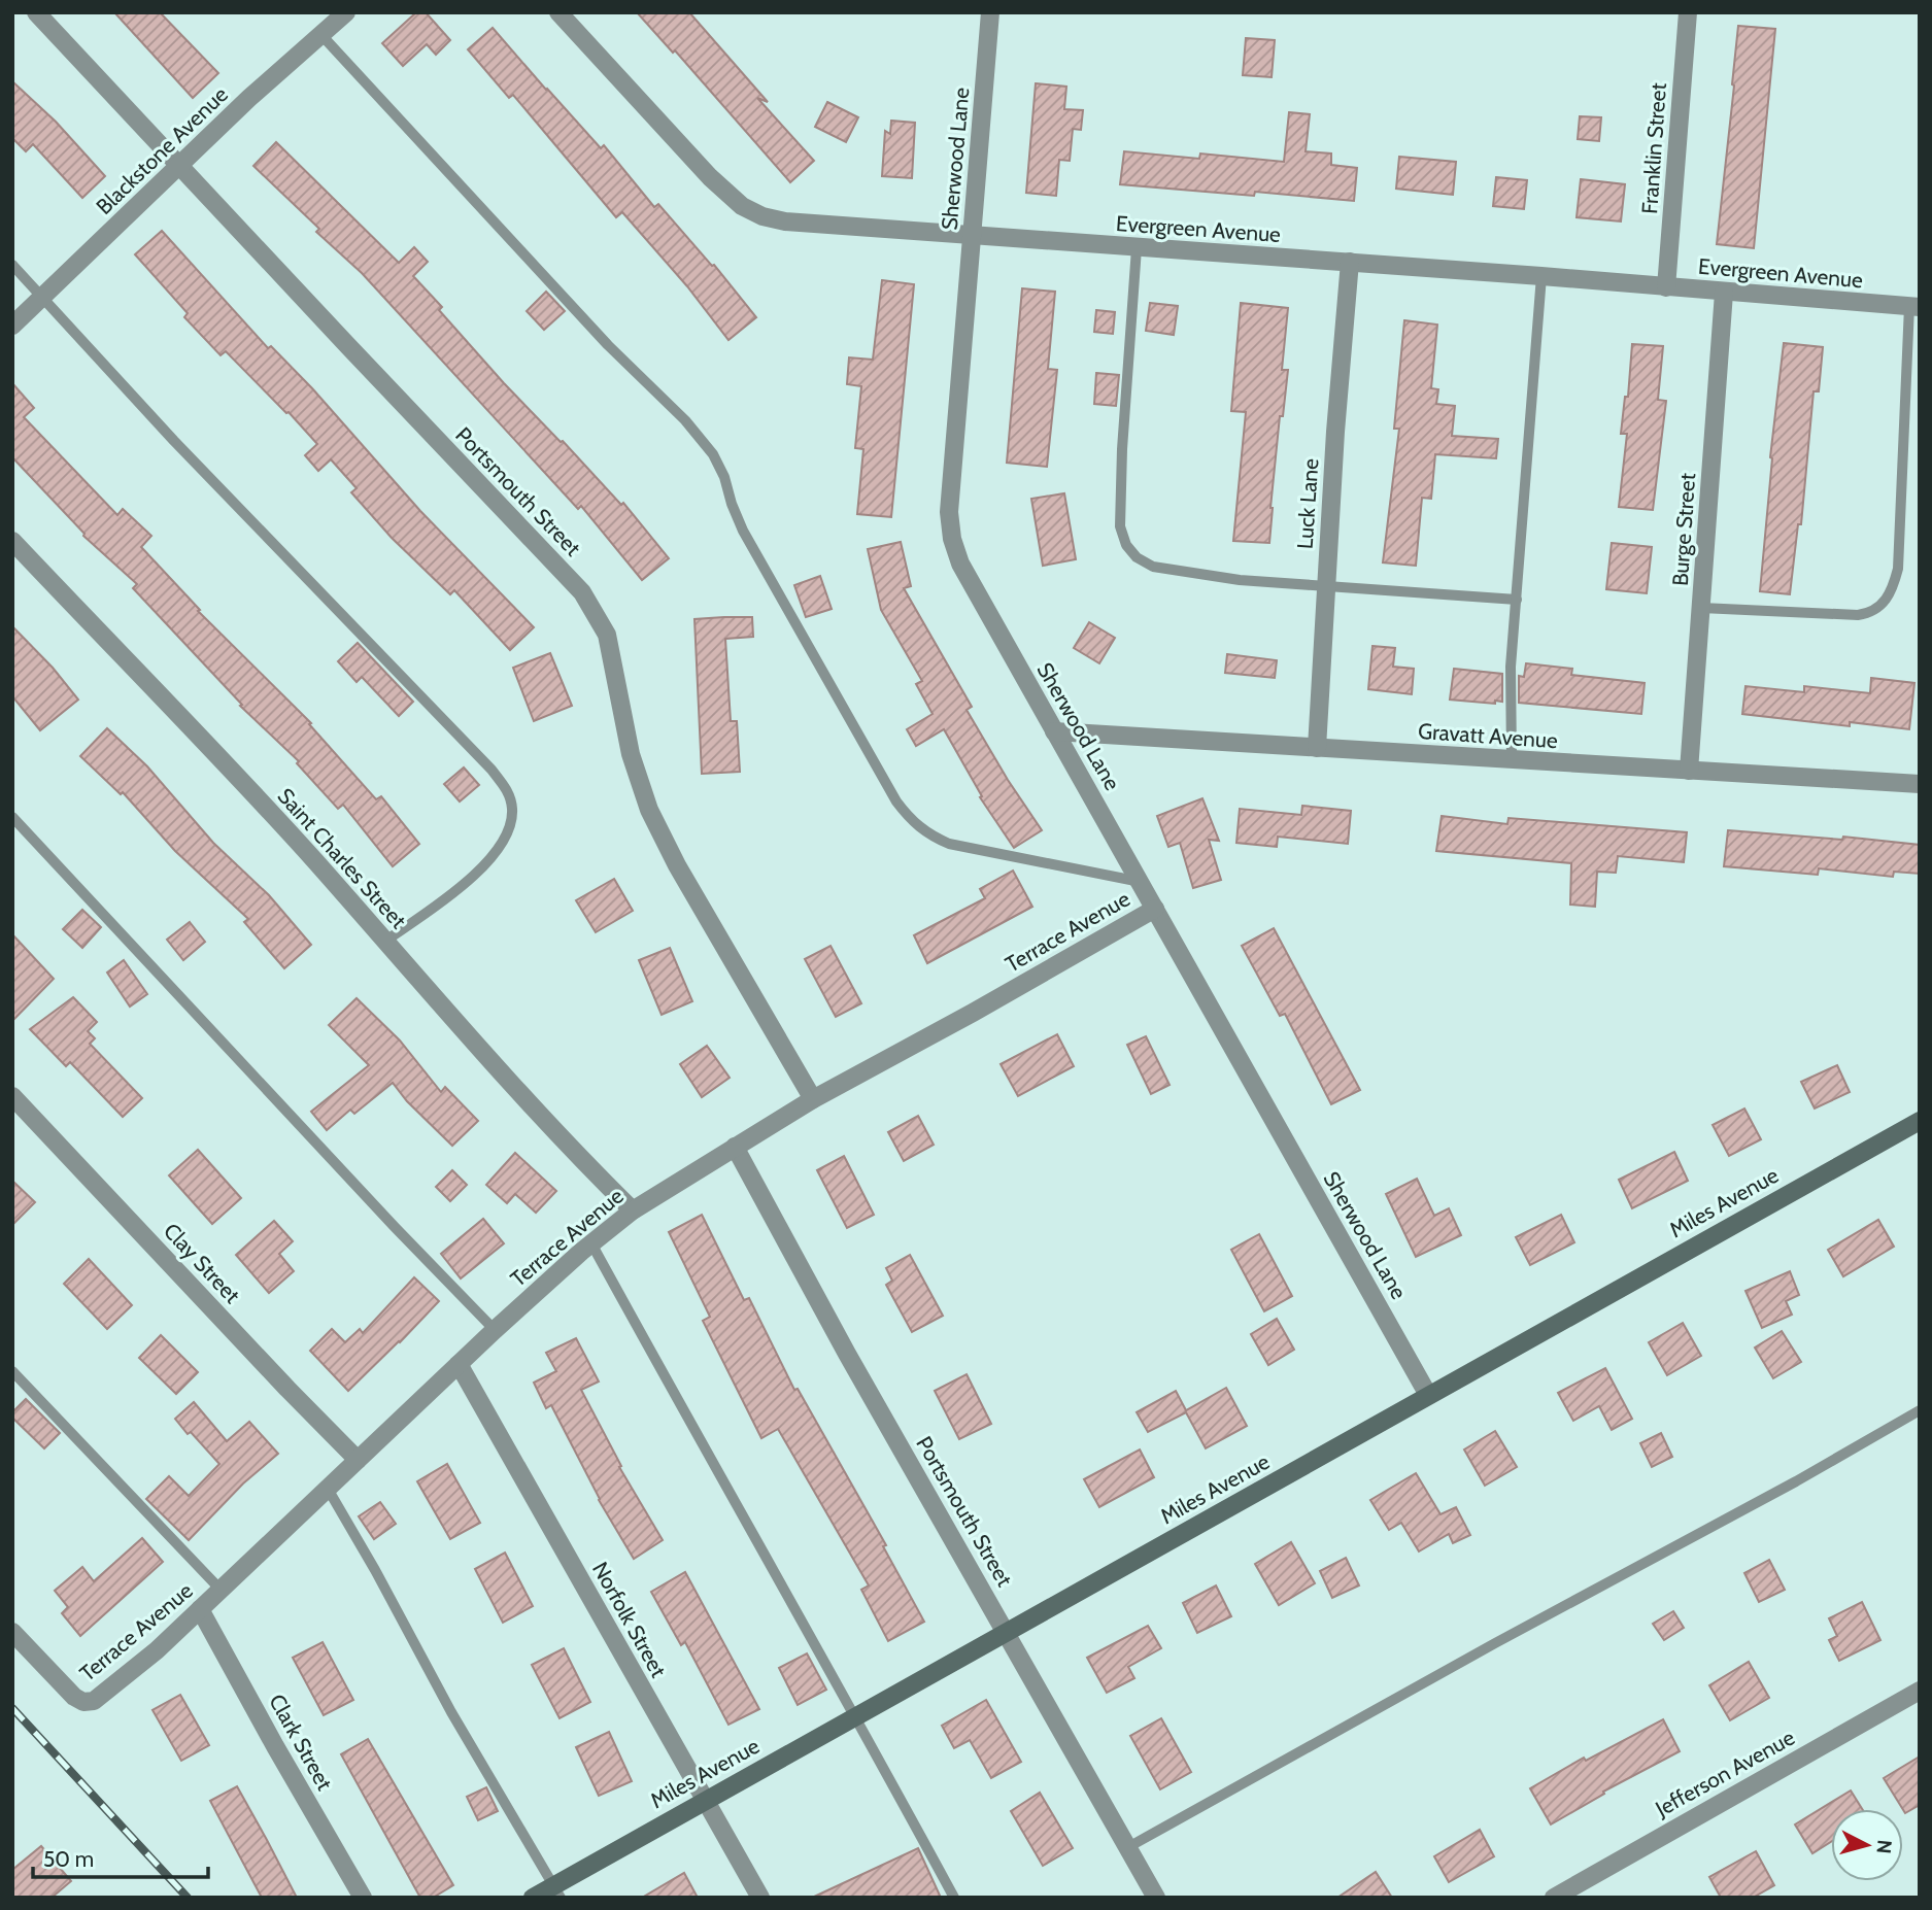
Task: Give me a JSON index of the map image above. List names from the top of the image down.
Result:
{
  "streets": {
    "street": [
      "Franklin Street",
      "Blackstone Avenue",
      "Sherwood Lane",
      "Evergreen Avenue",
      "Portsmouth Street",
      "Luck Lane",
      "Burge Street",
      "Gravatt Avenue",
      "Saint Charles Street",
      "Terrace Avenue",
      "Miles Avenue",
      "Clay Street",
      "Norfolk Street",
      "Clark Street",
      "Jefferson Avenue"
    ]
  },
  "crossings": [
    ["Franklin Street", "Evergreen Avenue"],
    ["Blackstone Avenue", "Portsmouth Street"],
    ["Sherwood Lane", "Evergreen Avenue"],
    ["Sherwood Lane", "Gravatt Avenue"],
    ["Sherwood Lane", "Terrace Avenue"],
    ["Sherwood Lane", "Miles Avenue"],
    ["Evergreen Avenue", "Luck Lane"],
    ["Evergreen Avenue", "Burge Street"],
    ["Portsmouth Street", "Terrace Avenue"],
    ["Portsmouth Street", "Miles Avenue"],
    ["Luck Lane", "Gravatt Avenue"],
    ["Burge Street", "Gravatt Avenue"],
    ["Saint Charles Street", "Terrace Avenue"],
    ["Terrace Avenue", "Clay Street"],
    ["Terrace Avenue", "Norfolk Street"],
    ["Terrace Avenue", "Clark Street"],
    ["Miles Avenue", "Norfolk Street"]
  ],
  "scale_bar": "50 m",
  "north": "right"
}
